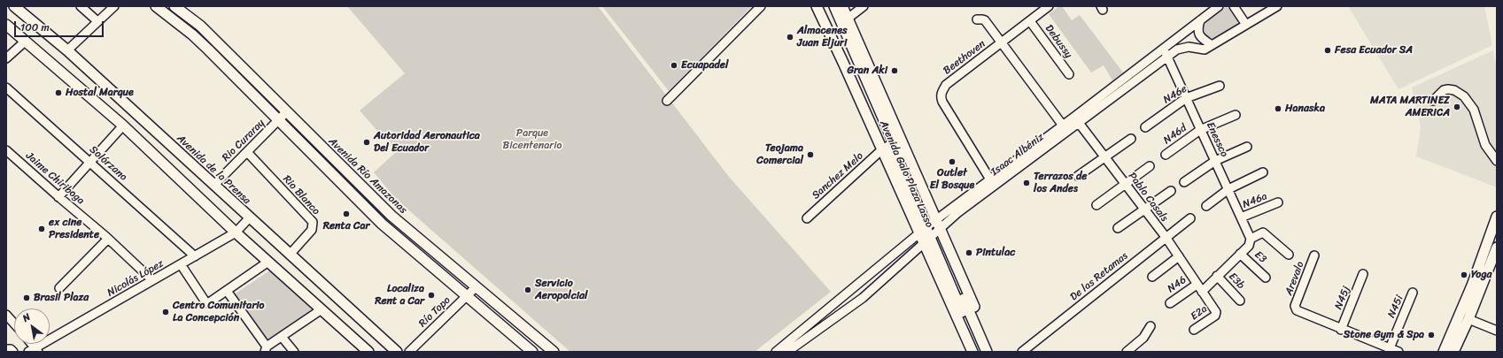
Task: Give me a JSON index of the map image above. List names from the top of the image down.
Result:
{
  "streets": {
    "main road": ["Avenida de la Prensa", "Avenida Galo Plaza Lasso", "Avenida Río Amazonas"],
    "street": [
      "Debussy",
      "Beethoven",
      "N46e",
      "N46d",
      "Enessco",
      "Rio Curaray",
      "Isaac Albéniz",
      "Solórzano",
      "Sanchez Melo",
      "Jaime Chiriboga",
      "Rio Blanco",
      "Pablo Casals",
      "N46a",
      "E3",
      "De las Retamas",
      "Nicolás López",
      "Arevalo",
      "E3b",
      "N46",
      "N45j",
      "N45i",
      "Río Topo",
      "E2a"
    ]
  },
  "crossings": [
    ["Debussy", "Beethoven"],
    ["Beethoven", "Isaac Albéniz"],
    ["N46e", "Enessco"],
    ["N46d", "Enessco"],
    ["Enessco", "Isaac Albéniz"],
    ["Enessco", "N46a"],
    ["Rio Curaray", "Avenida de la Prensa"],
    ["Rio Curaray", "Avenida Río Amazonas"],
    ["Rio Curaray", "Rio Blanco"],
    ["Isaac Albéniz", "Avenida Galo Plaza Lasso"],
    ["Isaac Albéniz", "Pablo Casals"],
    ["Solórzano", "Nicolás López"],
    ["Avenida de la Prensa", "Rio Blanco"],
    ["Avenida de la Prensa", "Nicolás López"],
    ["Avenida Galo Plaza Lasso", "Sanchez Melo"],
    ["Avenida Río Amazonas", "Río Topo"],
    ["Jaime Chiriboga", "Nicolás López"],
    ["Pablo Casals", "De las Retamas"],
    ["Pablo Casals", "N46"],
    ["Pablo Casals", "E2a"],
    ["Arevalo", "N45j"]
  ],
  "parks": ["Parque Bicentenario"],
  "places": [
    "Almacenes Juan Eljuri",
    "Fesa Ecuador SA",
    "Ecuapadel",
    "Gran Aki",
    "Hostal Marque",
    "MATA MARTINEZ AMERICA",
    "Hanaska",
    "Autoridad Aeronautica Del Ecuador",
    "Teojama Comercial",
    "Outlet El Bosque",
    "Terrazos de los Andes",
    "Renta Car",
    "ex cine Presidente",
    "Pintulac",
    "Yoga",
    "Servicio Aeropolcial",
    "Localiza Rent a Car",
    "Brasil Plaza",
    "Centro Comunitario La Concepción",
    "Stone Gym & Spa"
  ],
  "scale_bar": "100 m",
  "north": "top left"
}
